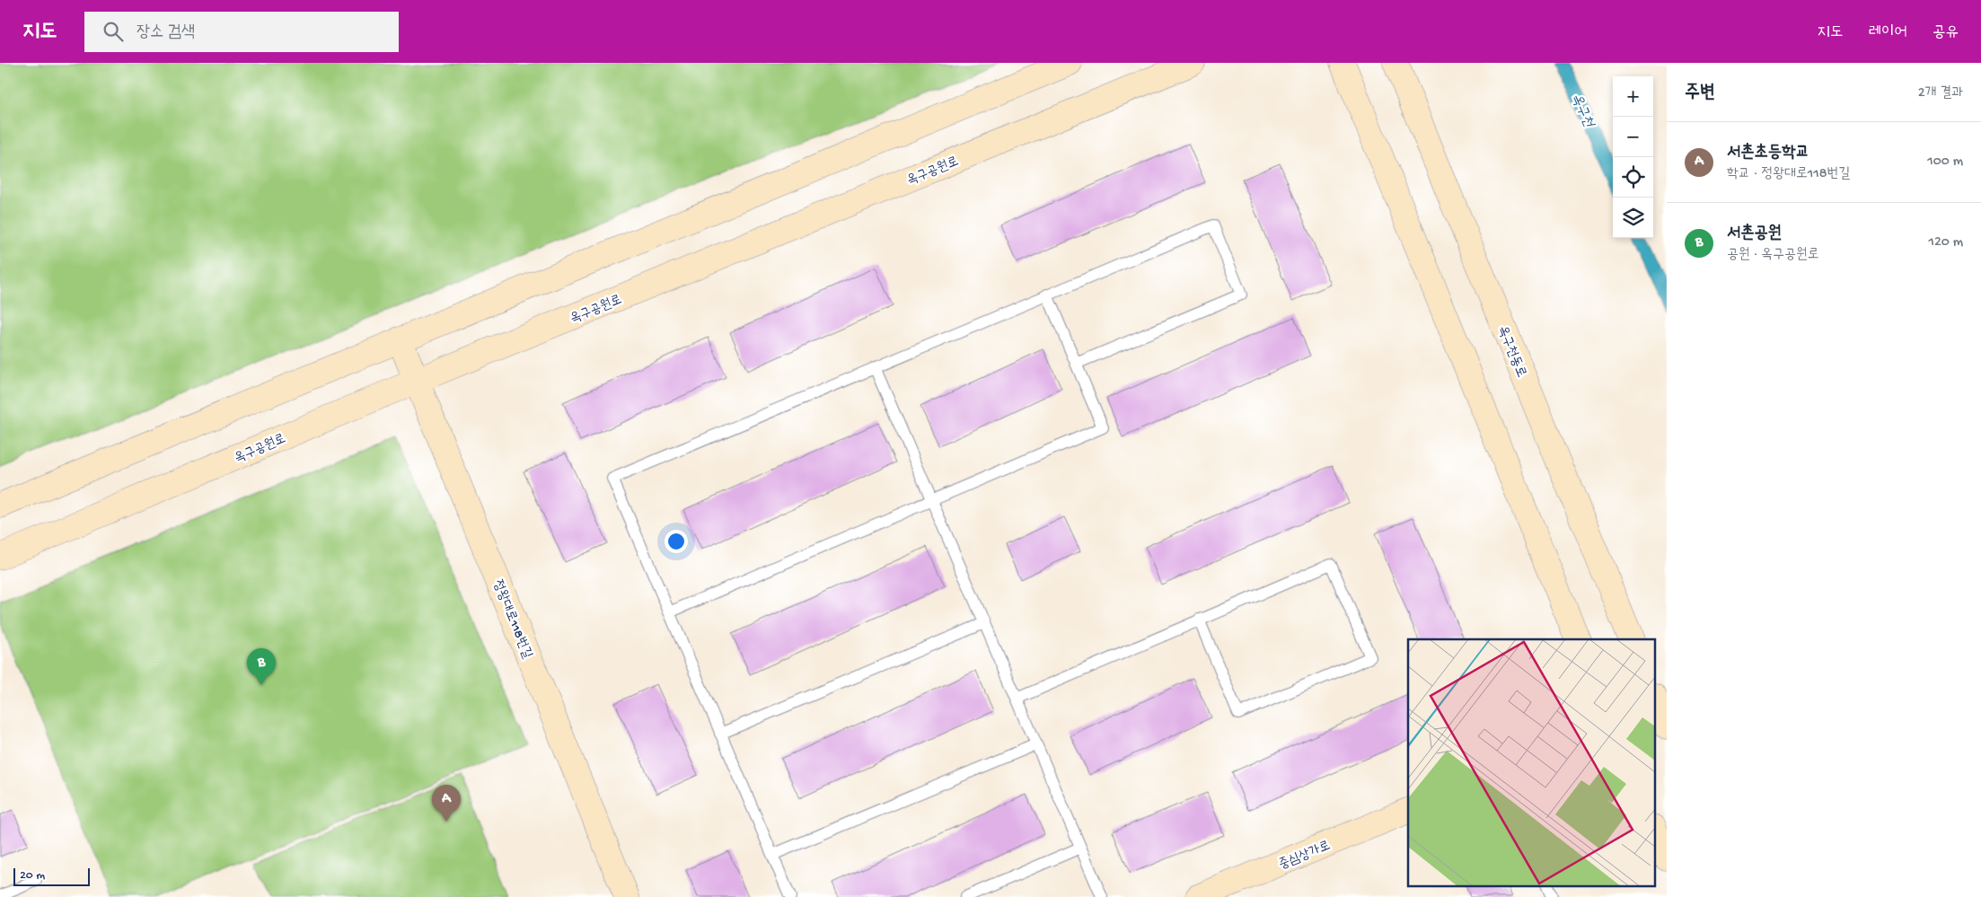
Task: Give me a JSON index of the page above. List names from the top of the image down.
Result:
{
  "streets": {
    "street": [
      "옥구공원로",
      "옥구천동로",
      "정왕대로118번길",
      "중심상가로"
    ]
  },
  "crossings": [
    ["옥구공원로", "정왕대로118번길"]
  ],
  "water": ["옥구천"],
  "scale_bar": "20 m",
  "page": {
    "header": "지도",
    "search": "장소 검색",
    "nav": ["지도", "레이어", "공유"],
    "heading": ["주변", "2개 결과"],
    "map_buttons": ["+", "−"],
    "list": [
      {
        "mark": "A",
        "name": "서촌초등학교",
        "note": "학교 · 정왕대로118번길",
        "value": "100 m"
      },
      {
        "mark": "B",
        "name": "서촌공원",
        "note": "공원 · 옥구공원로",
        "value": "120 m"
      }
    ],
    "pins": ["B", "A"],
    "scale": "20 m"
  }
}
